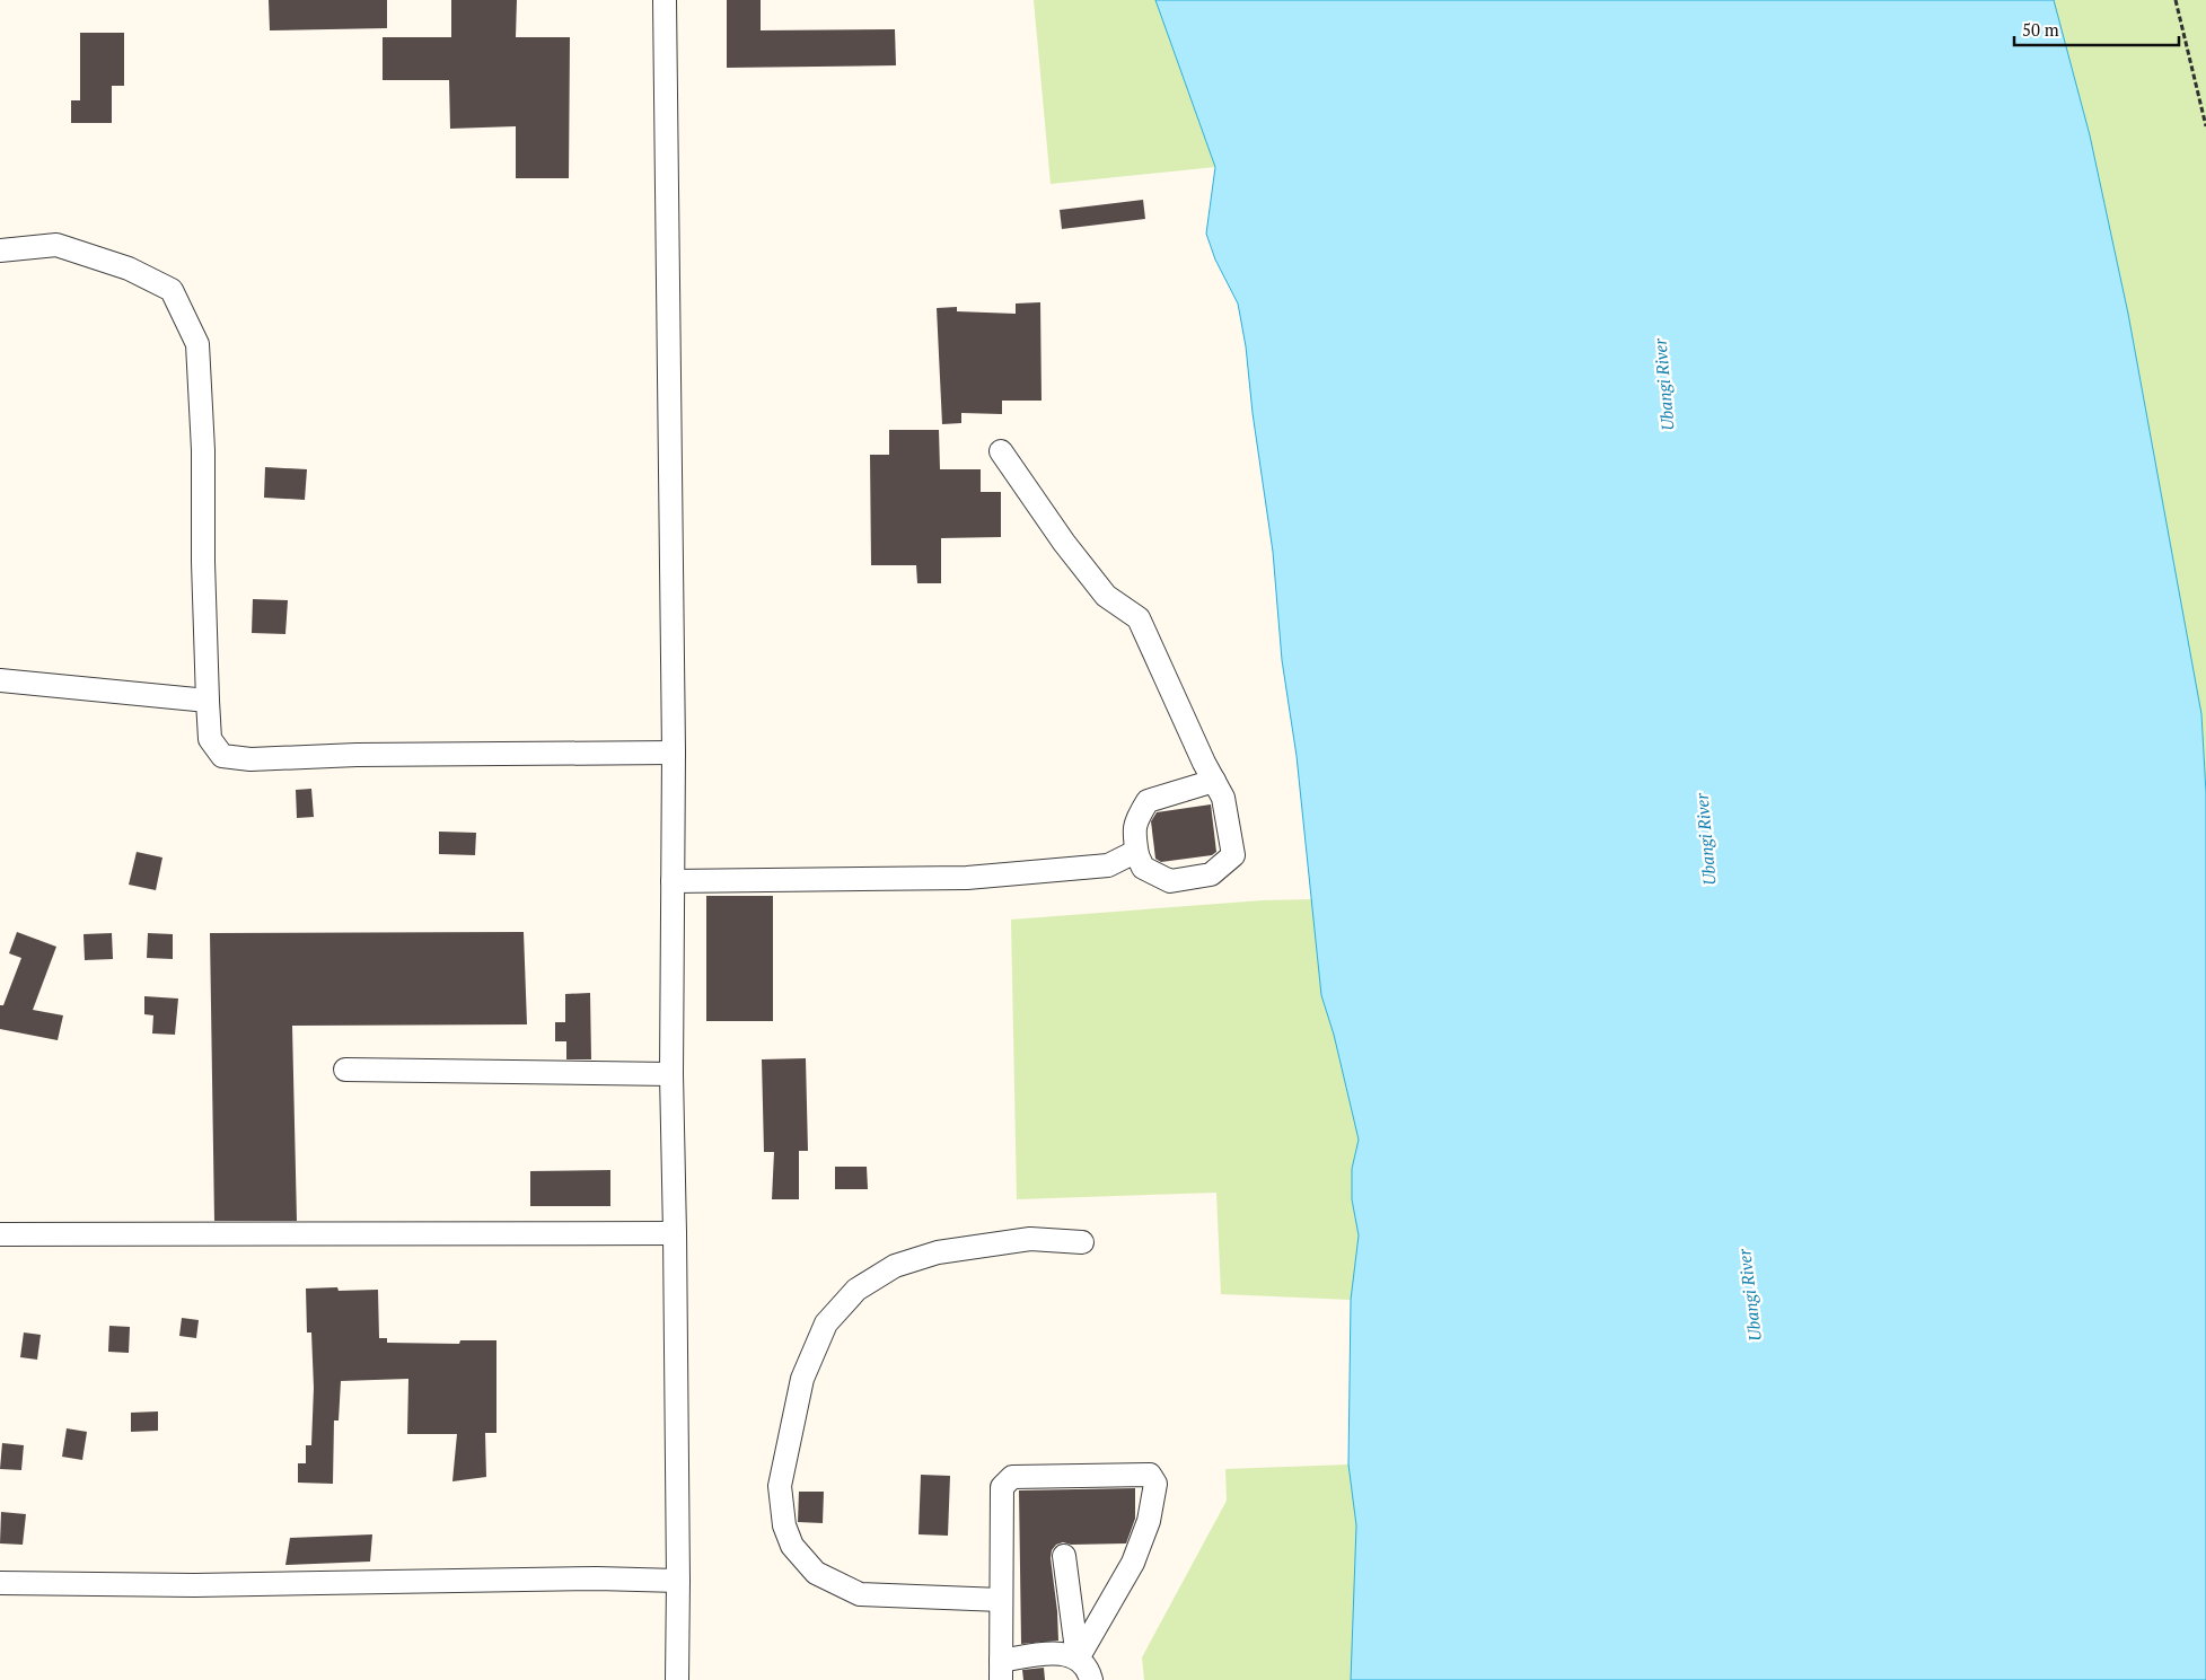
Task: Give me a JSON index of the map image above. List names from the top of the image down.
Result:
{
  "water": ["Ubangi River"],
  "scale_bar": "50 m"
}
